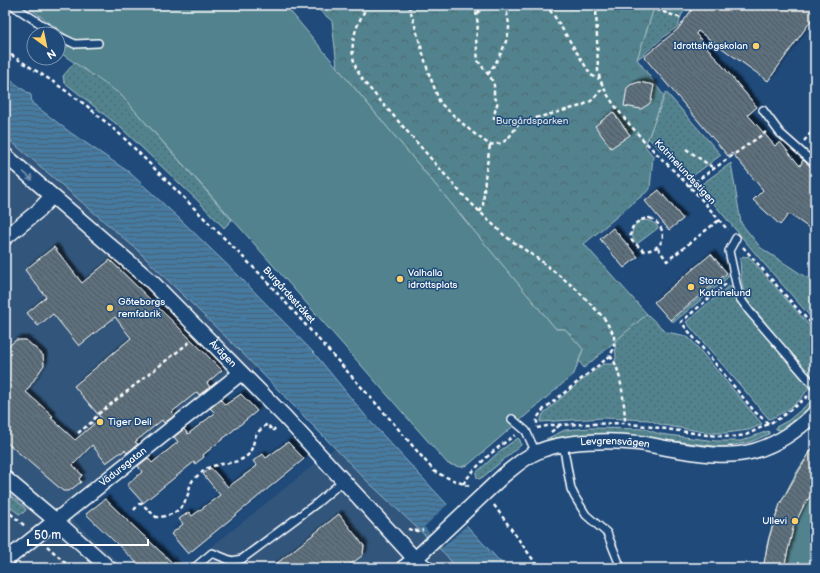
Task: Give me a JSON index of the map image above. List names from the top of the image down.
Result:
{
  "streets": {
    "street": ["Åvägen", "Levgrensvägen", "Vädursgatan"],
    "path": ["Katrinelundsstigen", "Burgårdsstråket"]
  },
  "crossings": [
    ["Burgårdsstråket", "Levgrensvägen"],
    ["Åvägen", "Levgrensvägen"],
    ["Åvägen", "Vädursgatan"]
  ],
  "parks": ["Burgårdsparken"],
  "places": [
    "Idrottshögskolan",
    "Valhalla idrottsplats",
    "Stora Katrinelund",
    "Göteborgs remfabrik",
    "Tiger Deli",
    "Ullevi"
  ],
  "scale_bar": "50 m",
  "north": "bottom right"
}
